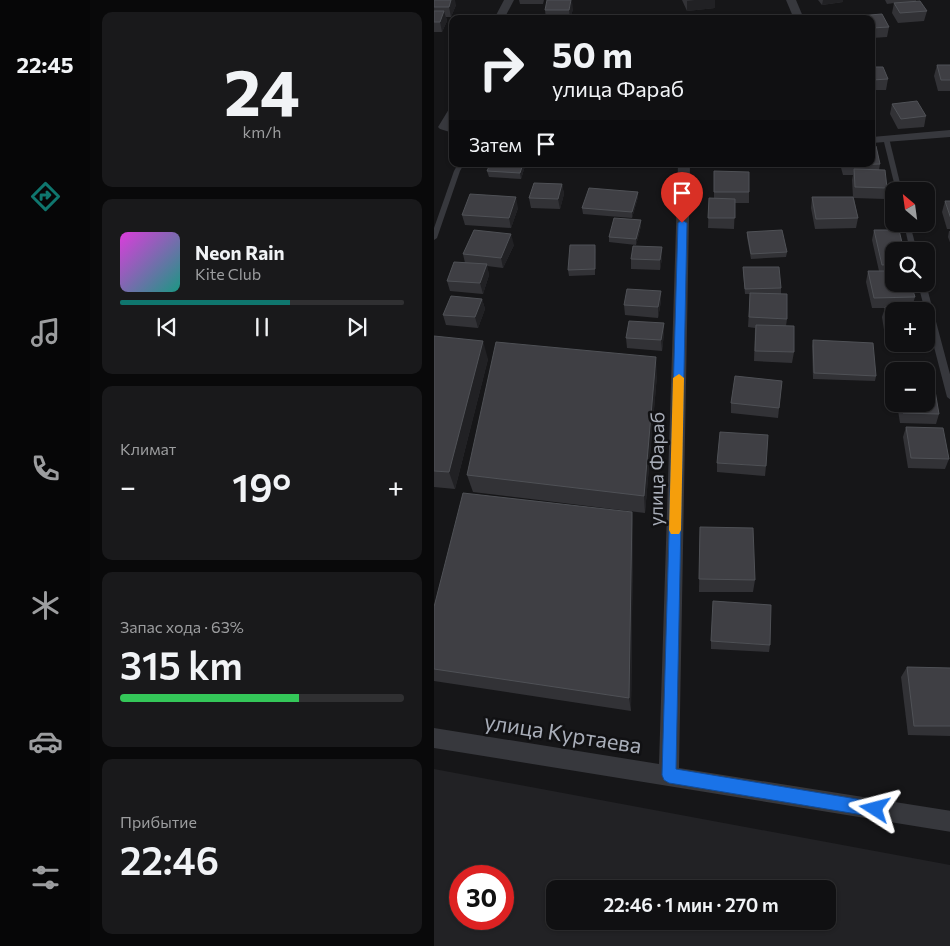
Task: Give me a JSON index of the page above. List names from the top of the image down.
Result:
{
  "streets": {
    "street": ["улица Фараб", "улица Куртаева"]
  },
  "crossings": [
    ["улица Фараб", "улица Куртаева"]
  ],
  "north": "top left",
  "page": {
    "tabs": "22:45",
    "tile": [
      ["24", "km/h"],
      "Климат",
      ["Запас хода · 63%", "315 km"],
      ["Прибытие", "22:46"]
    ],
    "turn": ["50 m", "улица Фараб"],
    "then": "Затем",
    "map_buttons": ["+", "−"],
    "song": ["Neon Rain", "Kite Club"],
    "heat": ["−", "19°", "+"],
    "limit": "30",
    "trip": "22:46 · 1 мин · 270 m"
  }
}
